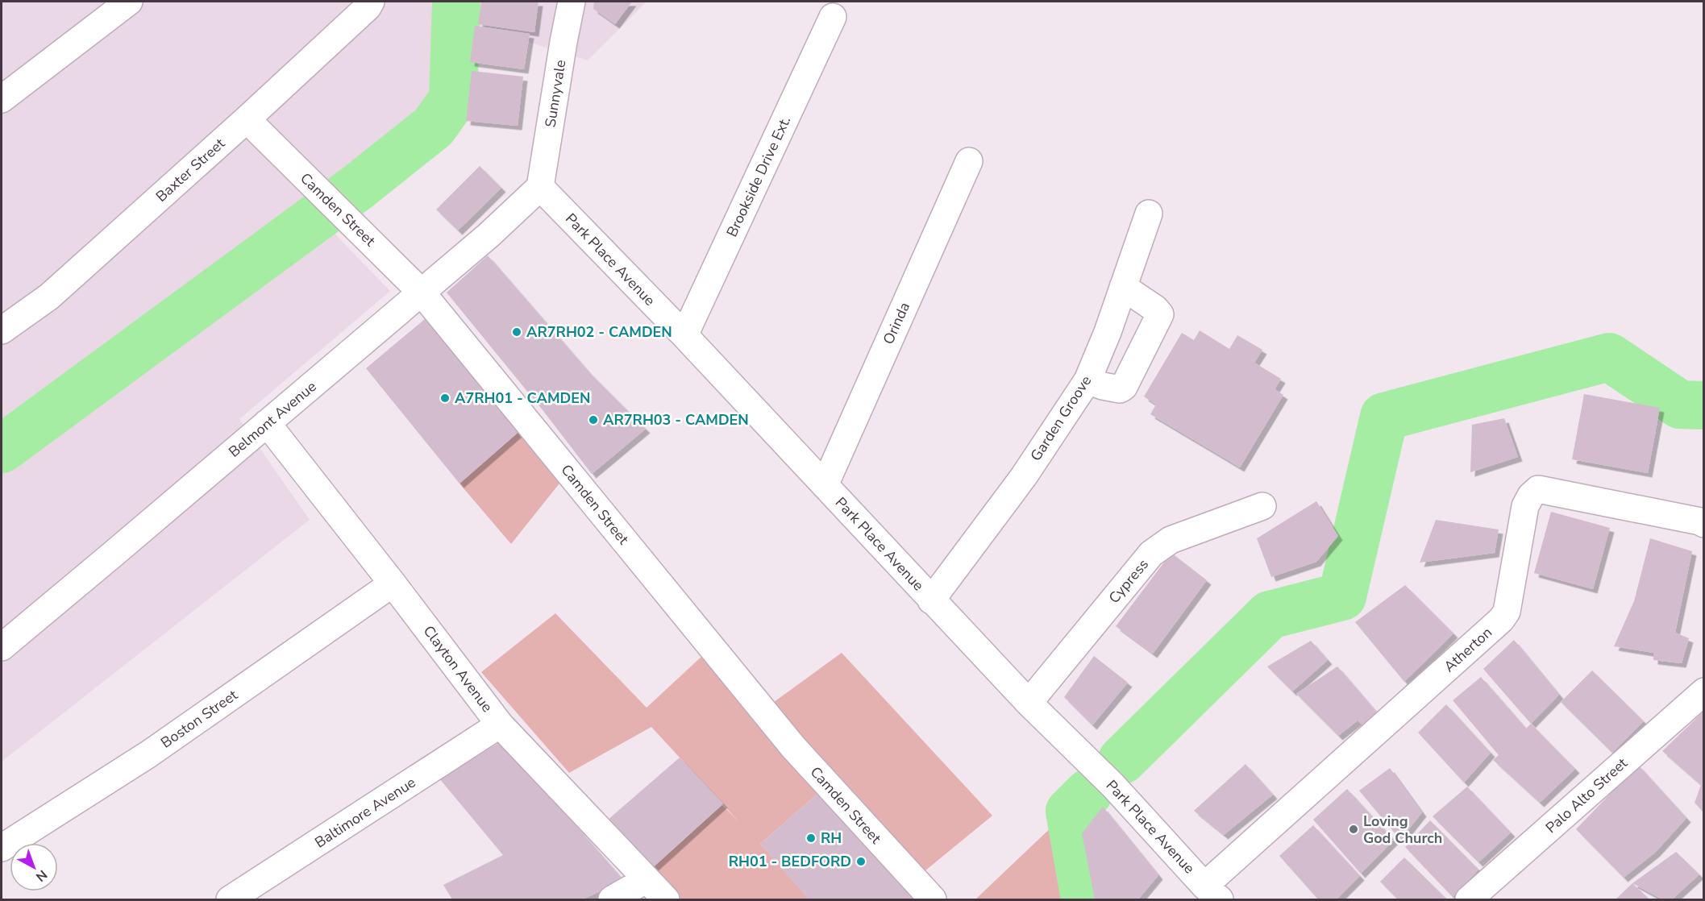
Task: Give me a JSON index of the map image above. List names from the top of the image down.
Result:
{
  "streets": {
    "street": [
      "Sunnyvale",
      "Baxter Street",
      "Brookside Drive Ext.",
      "Camden Street",
      "Park Place Avenue",
      "Orinda",
      "Garden Groove",
      "Belmont Avenue",
      "Cypress",
      "Atherton",
      "Clayton Avenue",
      "Boston Street",
      "Palo Alto Street",
      "Baltimore Avenue"
    ]
  },
  "crossings": [
    ["Sunnyvale", "Park Place Avenue"],
    ["Sunnyvale", "Belmont Avenue"],
    ["Baxter Street", "Camden Street"],
    ["Brookside Drive Ext.", "Park Place Avenue"],
    ["Camden Street", "Belmont Avenue"],
    ["Park Place Avenue", "Orinda"],
    ["Park Place Avenue", "Garden Groove"],
    ["Park Place Avenue", "Belmont Avenue"],
    ["Park Place Avenue", "Cypress"],
    ["Park Place Avenue", "Atherton"],
    ["Belmont Avenue", "Clayton Avenue"],
    ["Clayton Avenue", "Boston Street"],
    ["Clayton Avenue", "Baltimore Avenue"]
  ],
  "places": [
    "AR7RH02 - CAMDEN",
    "A7RH01 - CAMDEN",
    "AR7RH03 - CAMDEN",
    "Loving God Church",
    "RH",
    "RH01 - BEDFORD"
  ],
  "north": "bottom right"
}
